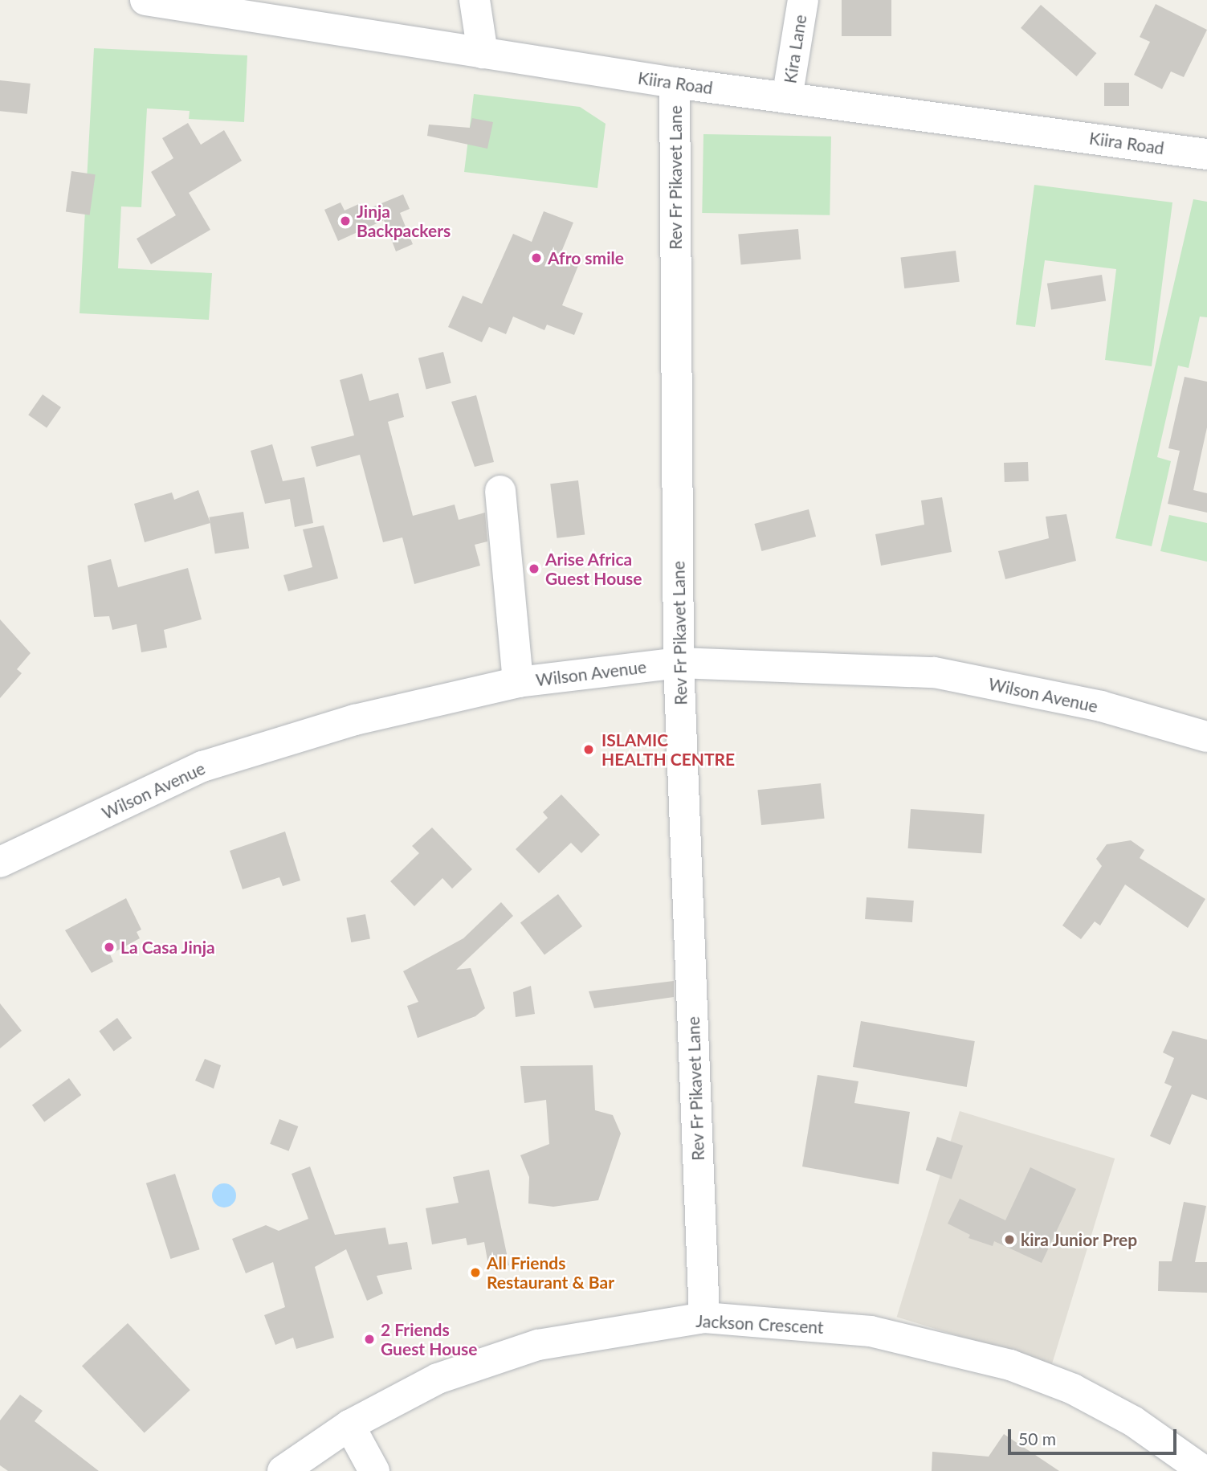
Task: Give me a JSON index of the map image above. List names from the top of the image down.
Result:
{
  "streets": {
    "street": [
      "Kira Lane",
      "Kiira Road",
      "Rev Fr Pikavet Lane",
      "Wilson Avenue",
      "Jackson Crescent"
    ]
  },
  "crossings": [
    ["Kira Lane", "Kiira Road"],
    ["Kiira Road", "Rev Fr Pikavet Lane"],
    ["Rev Fr Pikavet Lane", "Wilson Avenue"],
    ["Rev Fr Pikavet Lane", "Jackson Crescent"]
  ],
  "places": [
    "Jinja Backpackers",
    "Afro smile",
    "Arise Africa Guest House",
    "ISLAMIC HEALTH CENTRE",
    "La Casa Jinja",
    "kira Junior Prep",
    "All Friends Restaurant & Bar",
    "2 Friends Guest House"
  ],
  "scale_bar": "50 m"
}
